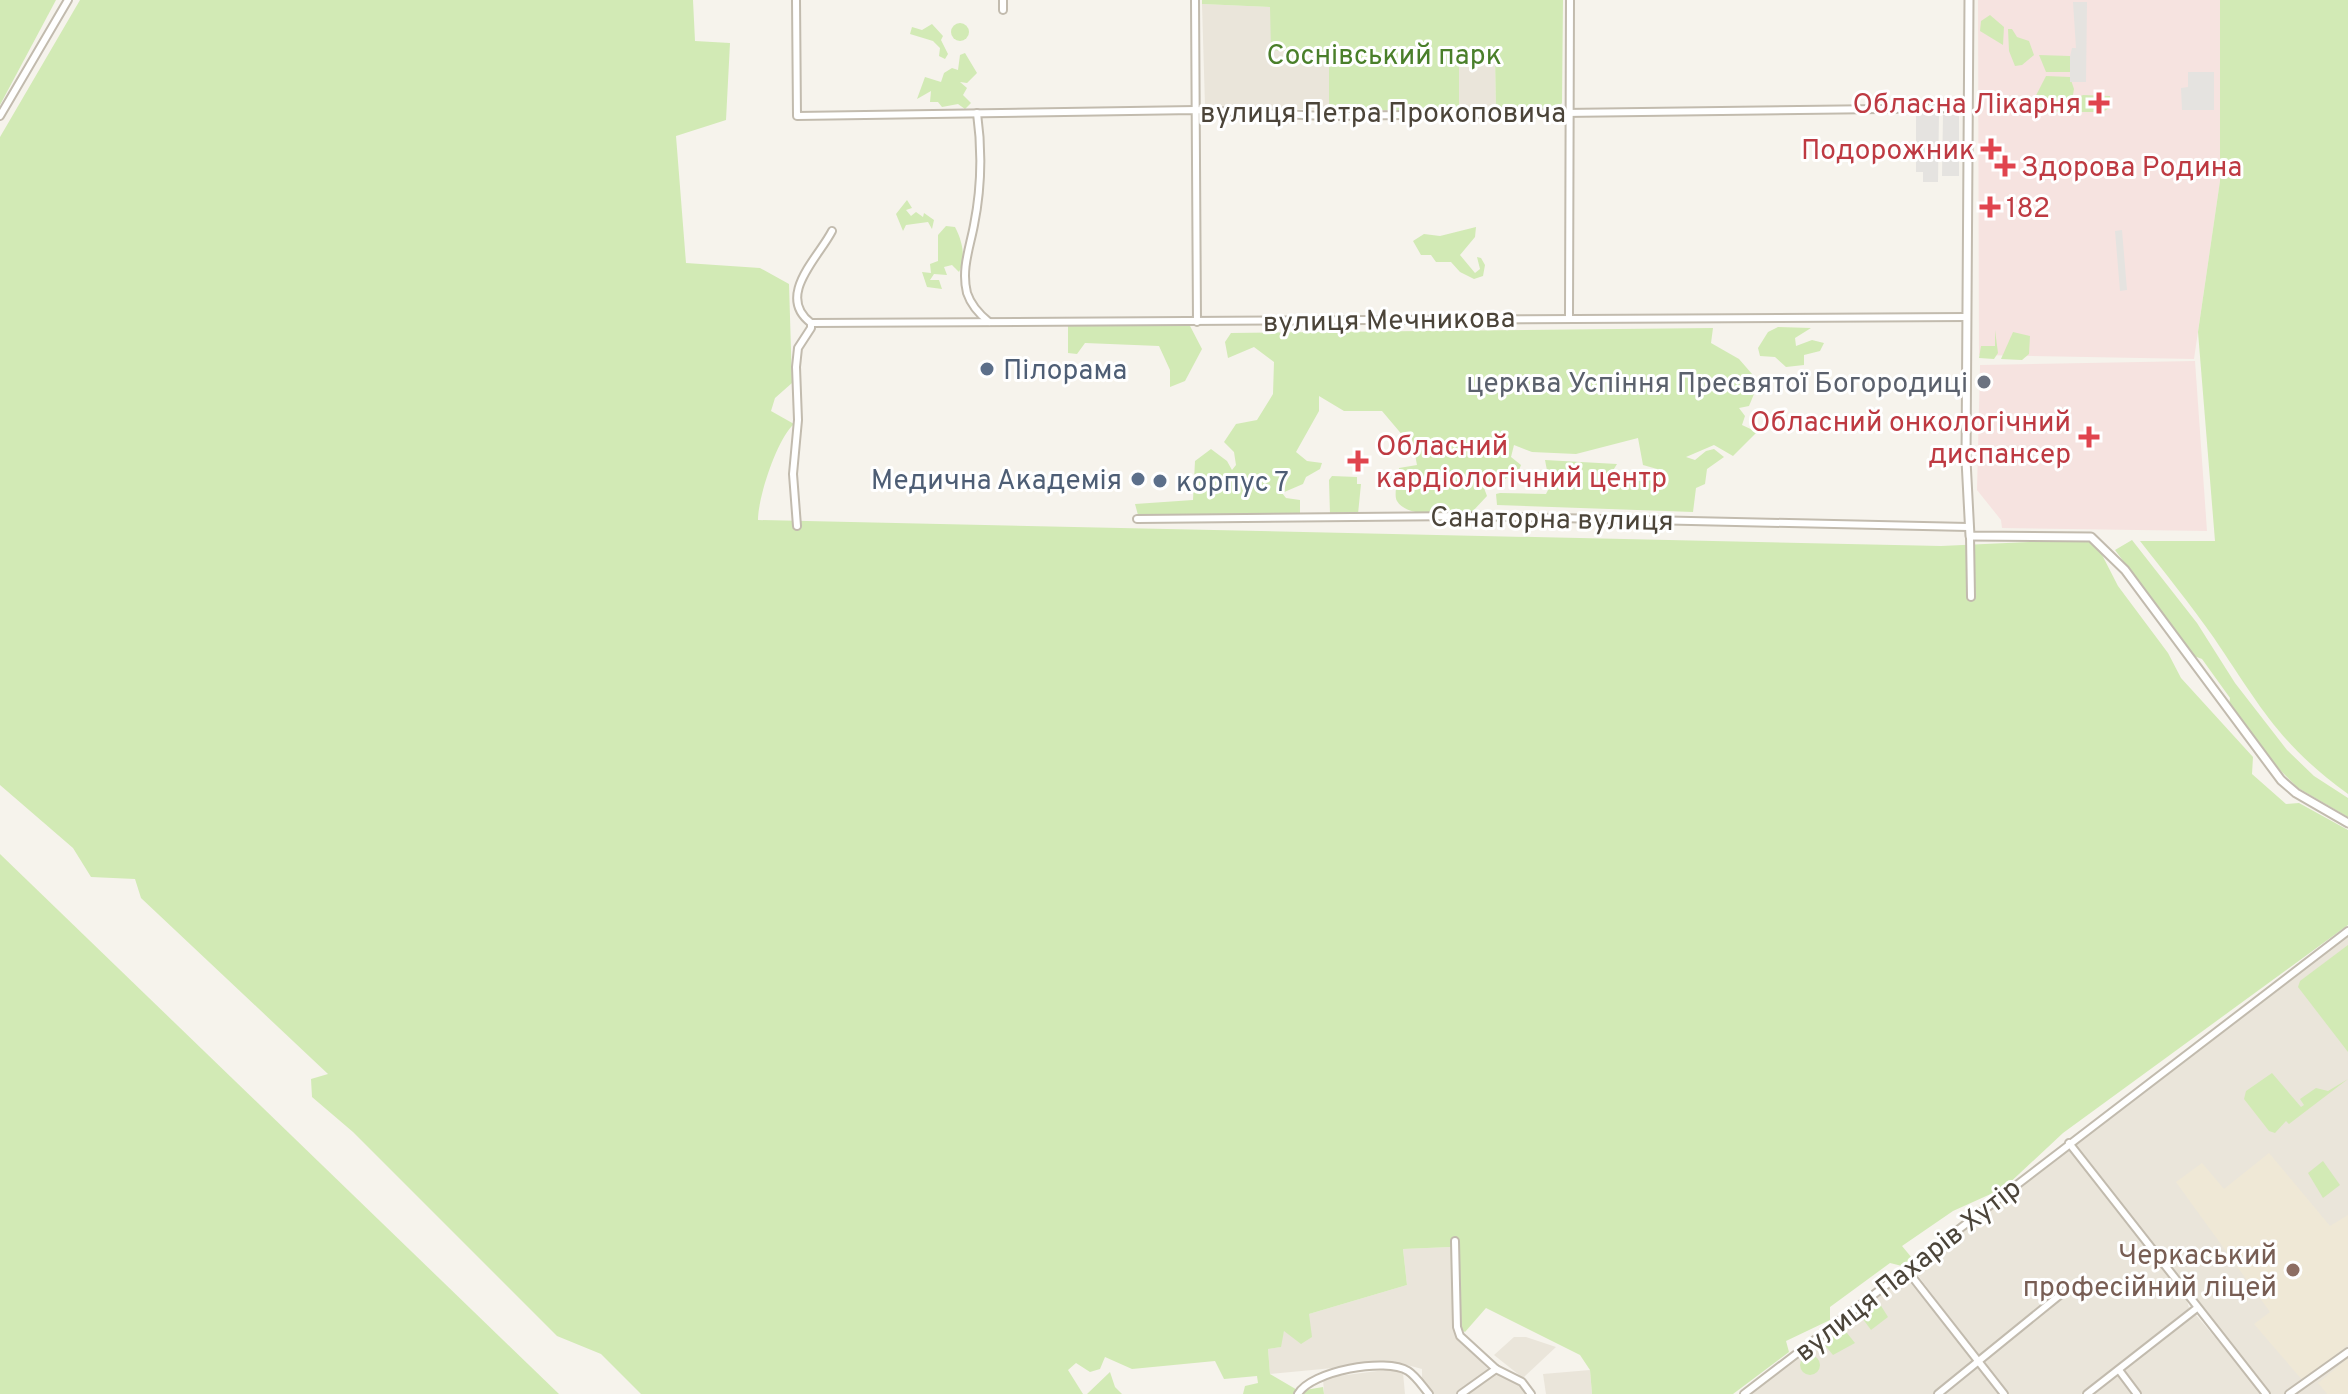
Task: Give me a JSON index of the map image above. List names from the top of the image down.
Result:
{
  "streets": {
    "street": [
      "вулиця Петра Прокоповича",
      "вулиця Мечникова",
      "Санаторна вулиця",
      "вулиця Пахарів Хутір"
    ]
  },
  "parks": ["Соснівський парк"],
  "places": {
    "health": [
      "Обласна Лікарня",
      "Подорожник",
      "Здорова Родина",
      "182",
      "Обласний онкологічний диспансер",
      "Обласний кардіологічний центр"
    ],
    "other": [
      "Пілорама",
      "церква Успіння Пресвятої Богородиці",
      "Медична Академія",
      "корпус 7",
      "Черкаський професійний ліцей"
    ]
  }
}
